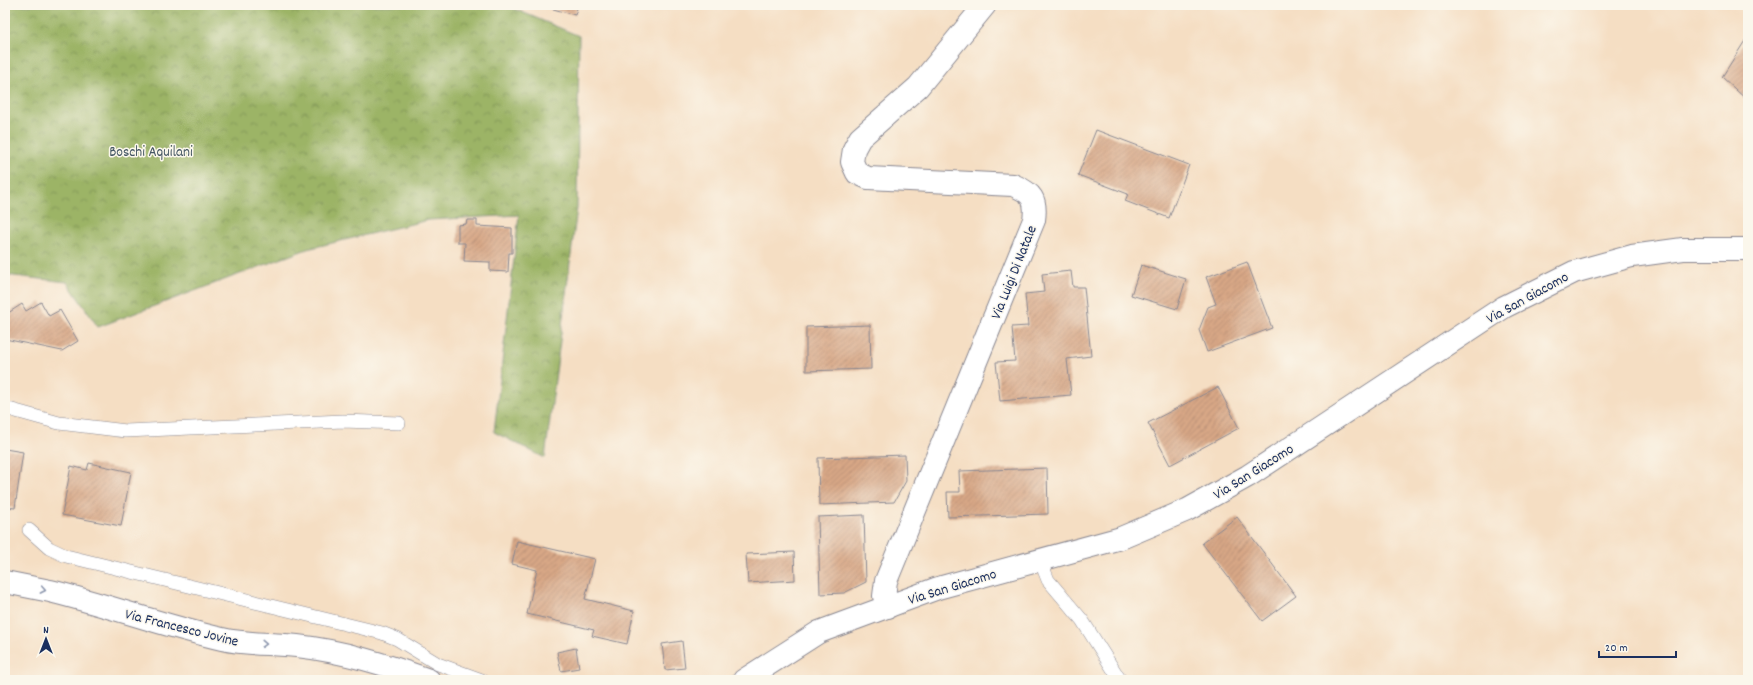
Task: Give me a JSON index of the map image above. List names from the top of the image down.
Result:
{
  "streets": {
    "street": ["Via Luigi Di Natale", "Via San Giacomo", "Via Francesco Jovine"]
  },
  "crossings": [
    ["Via Luigi Di Natale", "Via San Giacomo"]
  ],
  "one_way": ["Via Francesco Jovine"],
  "parks": ["Boschi Aquilani"],
  "scale_bar": "20 m",
  "north": "top"
}
